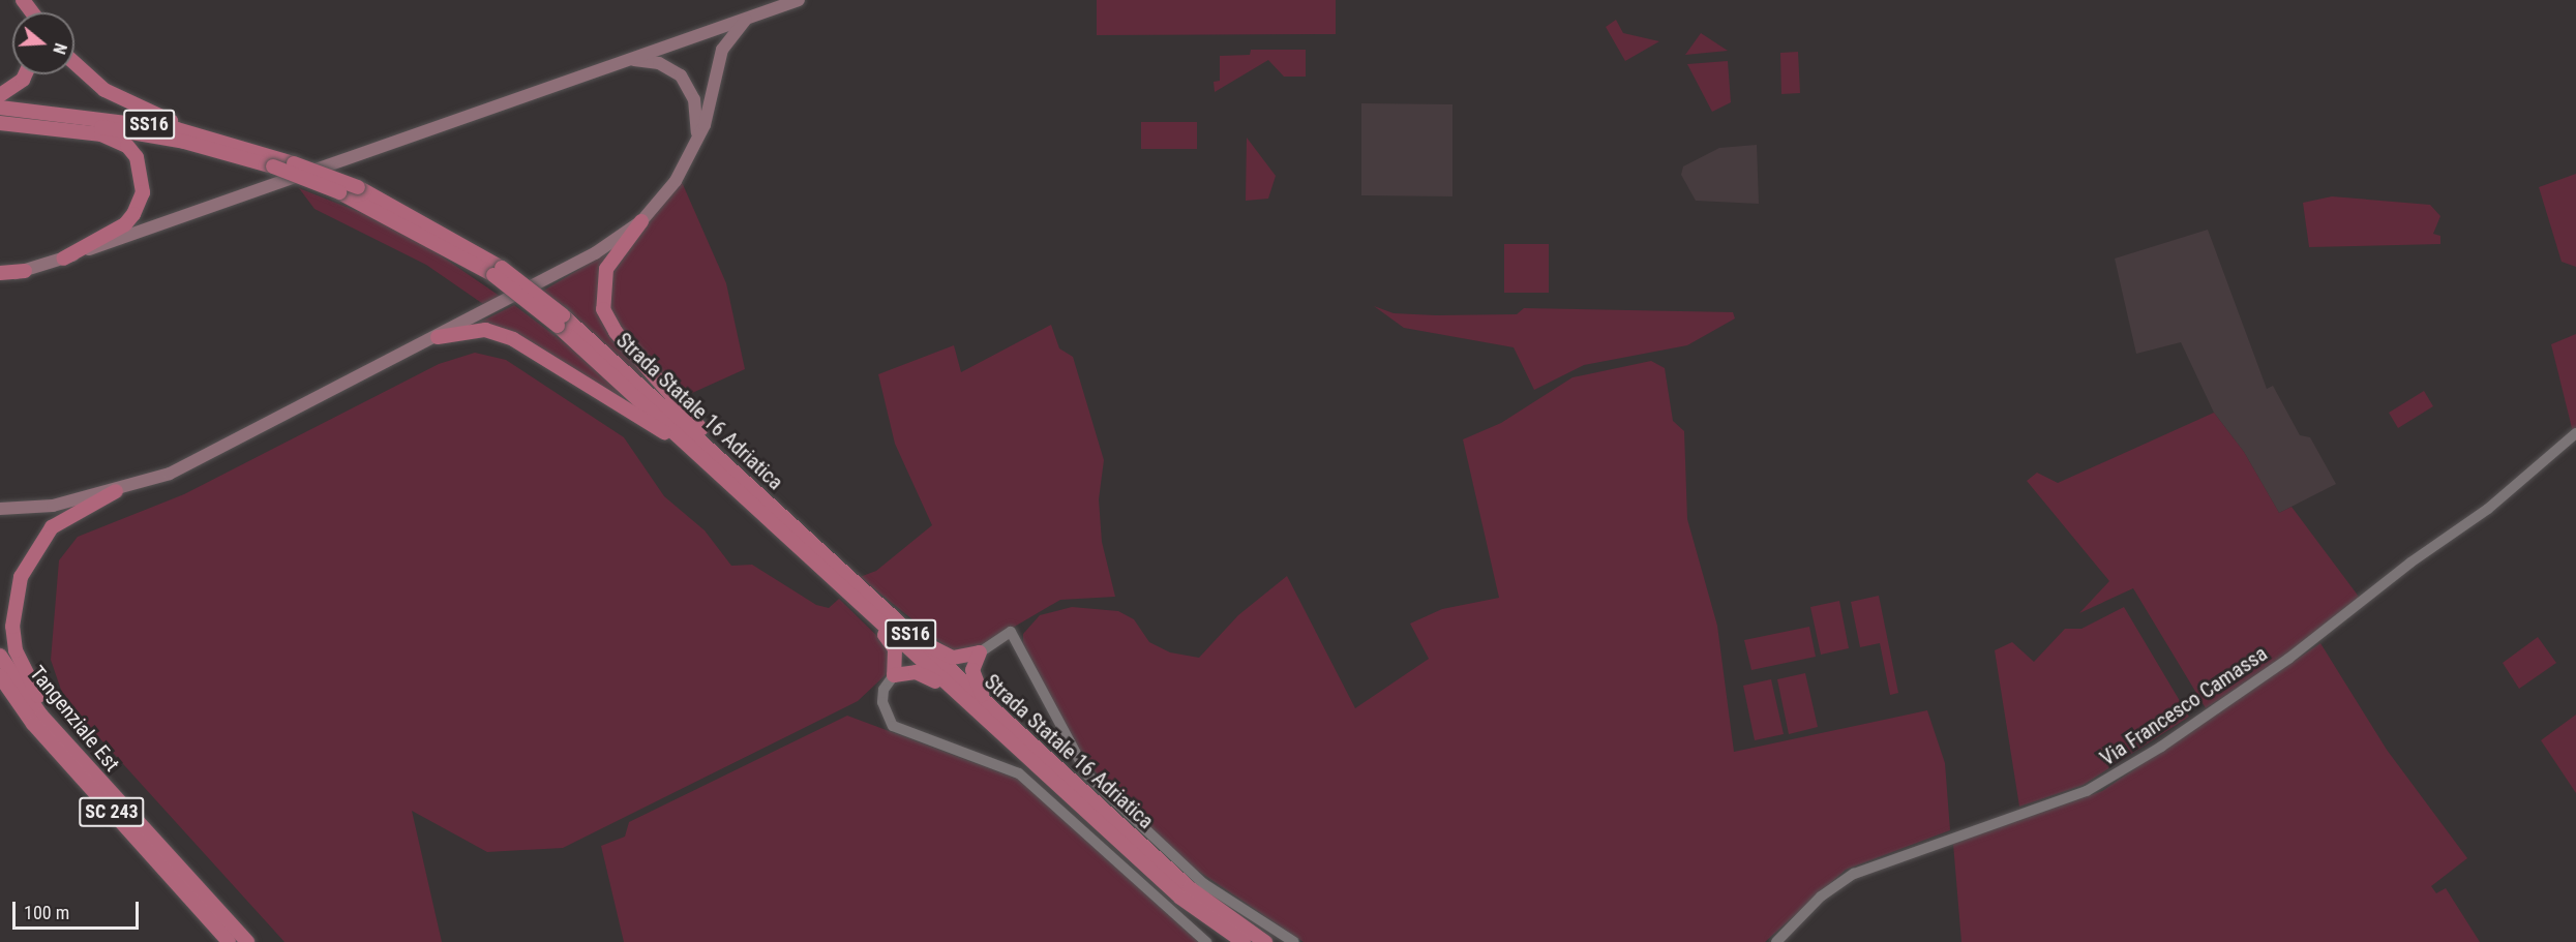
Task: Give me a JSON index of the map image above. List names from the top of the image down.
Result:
{
  "streets": {
    "highway": [
      "SS16",
      "Strada Statale 16 Adriatica",
      "Tangenziale Est",
      "SC 243"
    ],
    "street": ["Via Francesco Camassa"]
  },
  "scale_bar": "100 m",
  "north": "right"
}
